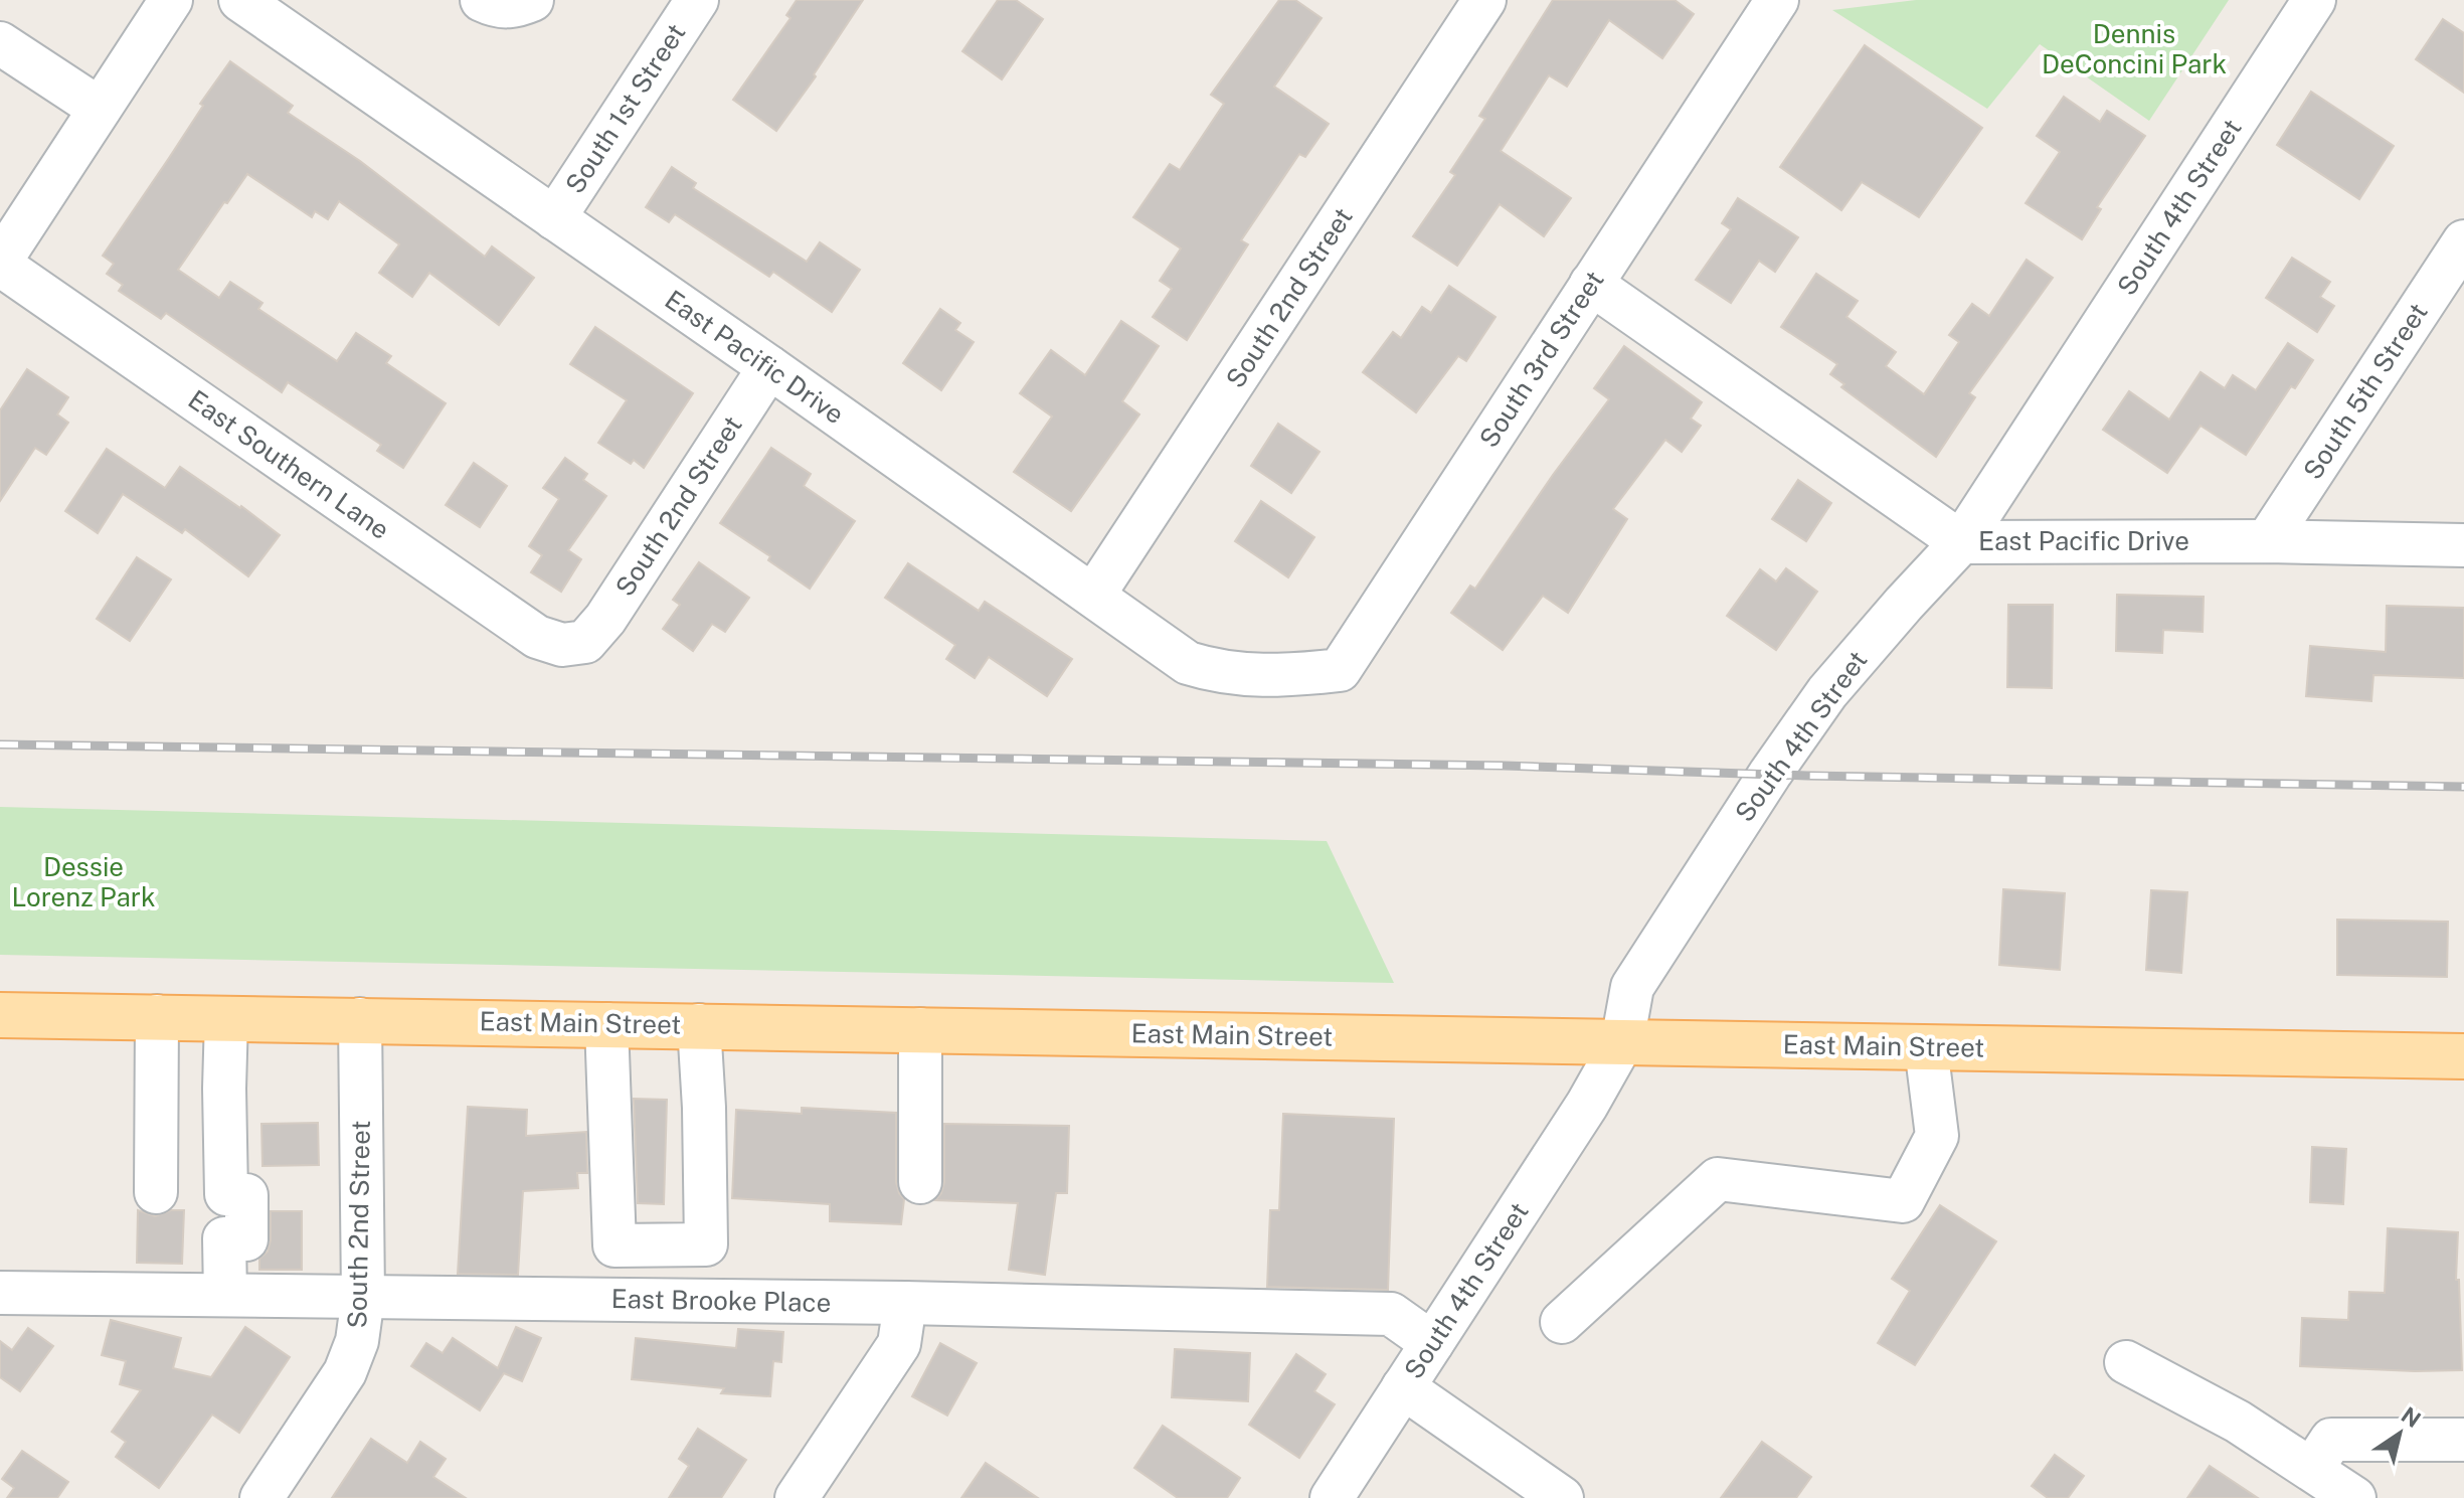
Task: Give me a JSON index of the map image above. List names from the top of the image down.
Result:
{
  "streets": {
    "main road": ["East Main Street"],
    "street": [
      "South 1st Street",
      "South 4th Street",
      "South 2nd Street",
      "East Pacific Drive",
      "South 3rd Street",
      "South 5th Street",
      "East Southern Lane",
      "East Brooke Place"
    ]
  },
  "crossings": [
    ["South 1st Street", "East Pacific Drive"],
    ["South 4th Street", "East Pacific Drive"],
    ["South 4th Street", "East Main Street"],
    ["South 4th Street", "East Brooke Place"],
    ["South 2nd Street", "East Pacific Drive"],
    ["South 2nd Street", "East Southern Lane"],
    ["South 2nd Street", "East Main Street"],
    ["South 2nd Street", "East Brooke Place"],
    ["East Pacific Drive", "South 3rd Street"],
    ["East Pacific Drive", "South 5th Street"]
  ],
  "parks": ["Dennis DeConcini Park", "Dessie Lorenz Park"],
  "north": "top right"
}
